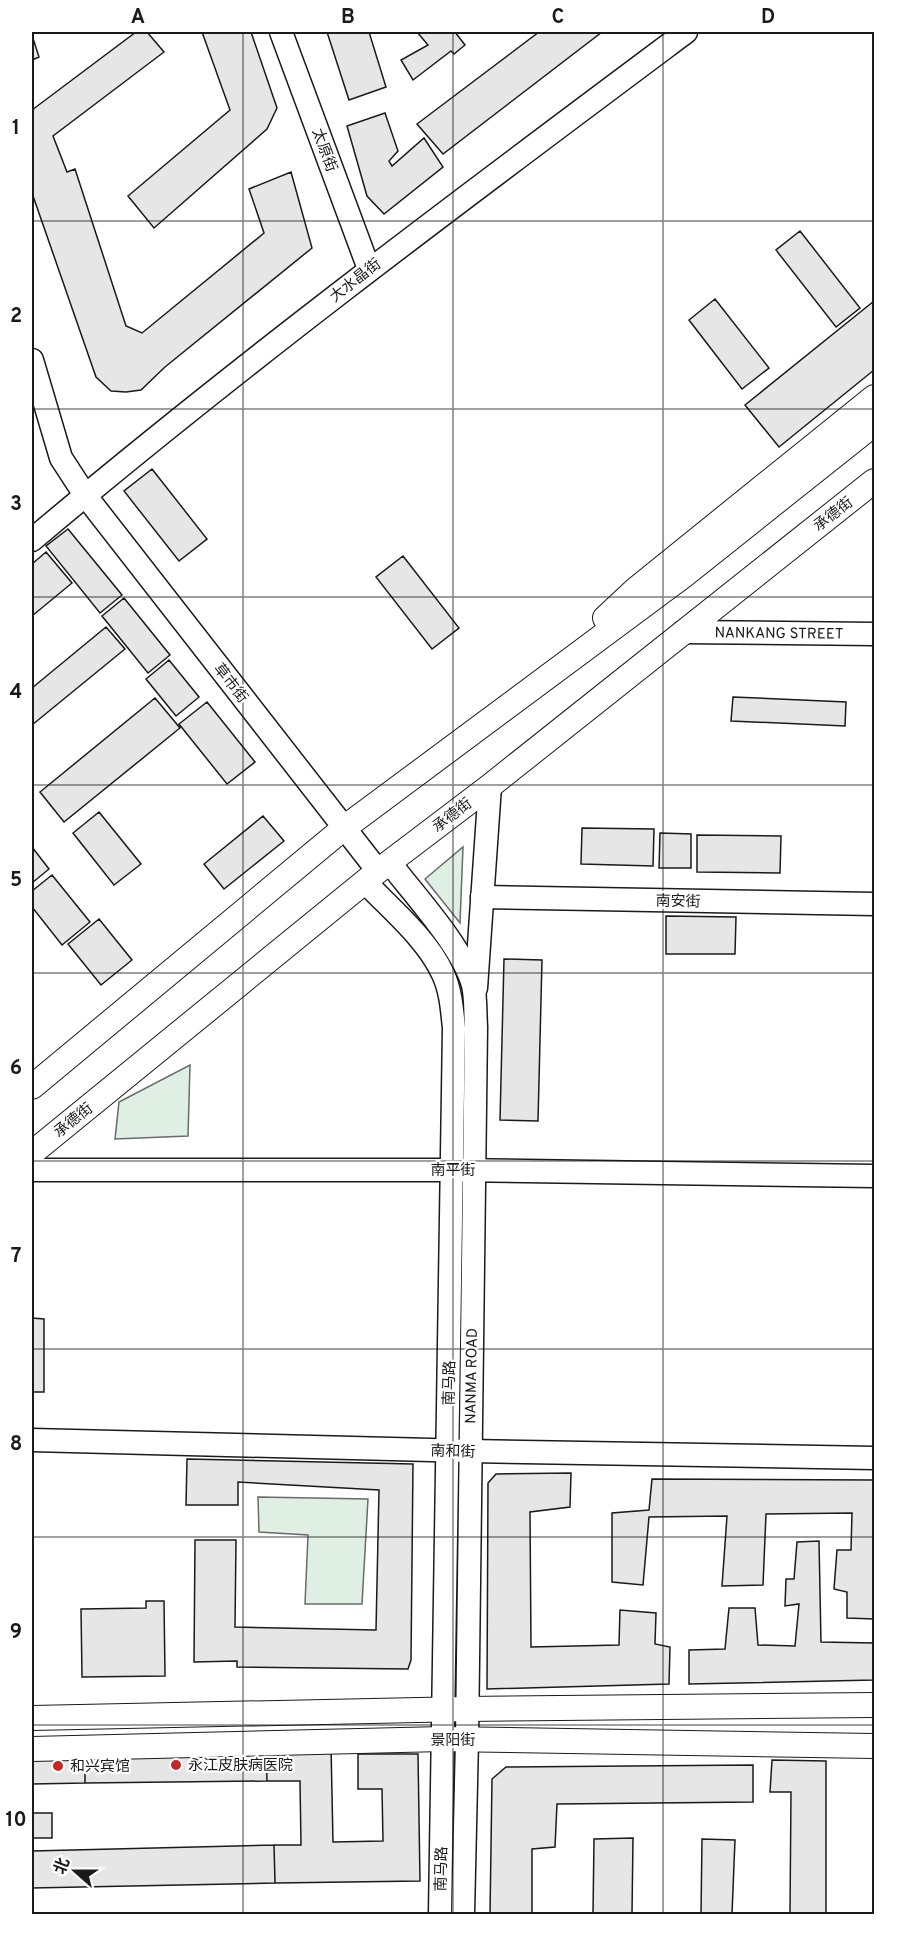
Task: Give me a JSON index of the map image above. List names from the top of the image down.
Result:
{
  "streets": {
    "main road": ["承德街", "景阳街"],
    "street": [
      "太原街",
      "大水晶街",
      "NANKANG STREET",
      "草市街",
      "南安街",
      "南平街",
      "NANMA ROAD",
      "南马路",
      "南和街"
    ]
  },
  "crossings": [
    ["太原街", "大水晶街"],
    ["大水晶街", "草市街"],
    ["承德街", "NANKANG STREET"],
    ["承德街", "草市街"],
    ["承德街", "NANMA ROAD"],
    ["草市街", "NANMA ROAD"],
    ["南平街", "NANMA ROAD"],
    ["NANMA ROAD", "南马路"],
    ["NANMA ROAD", "南和街"],
    ["NANMA ROAD", "景阳街"],
    ["南马路", "景阳街"]
  ],
  "places": ["永江皮肤病医院", "和兴宾馆"],
  "north": "left",
  "grid": {
    "columns": [
      "A",
      "B",
      "C",
      "D"
    ],
    "rows": [
      "1",
      "2",
      "3",
      "4",
      "5",
      "6",
      "7",
      "8",
      "9",
      "10"
    ]
  }
}
